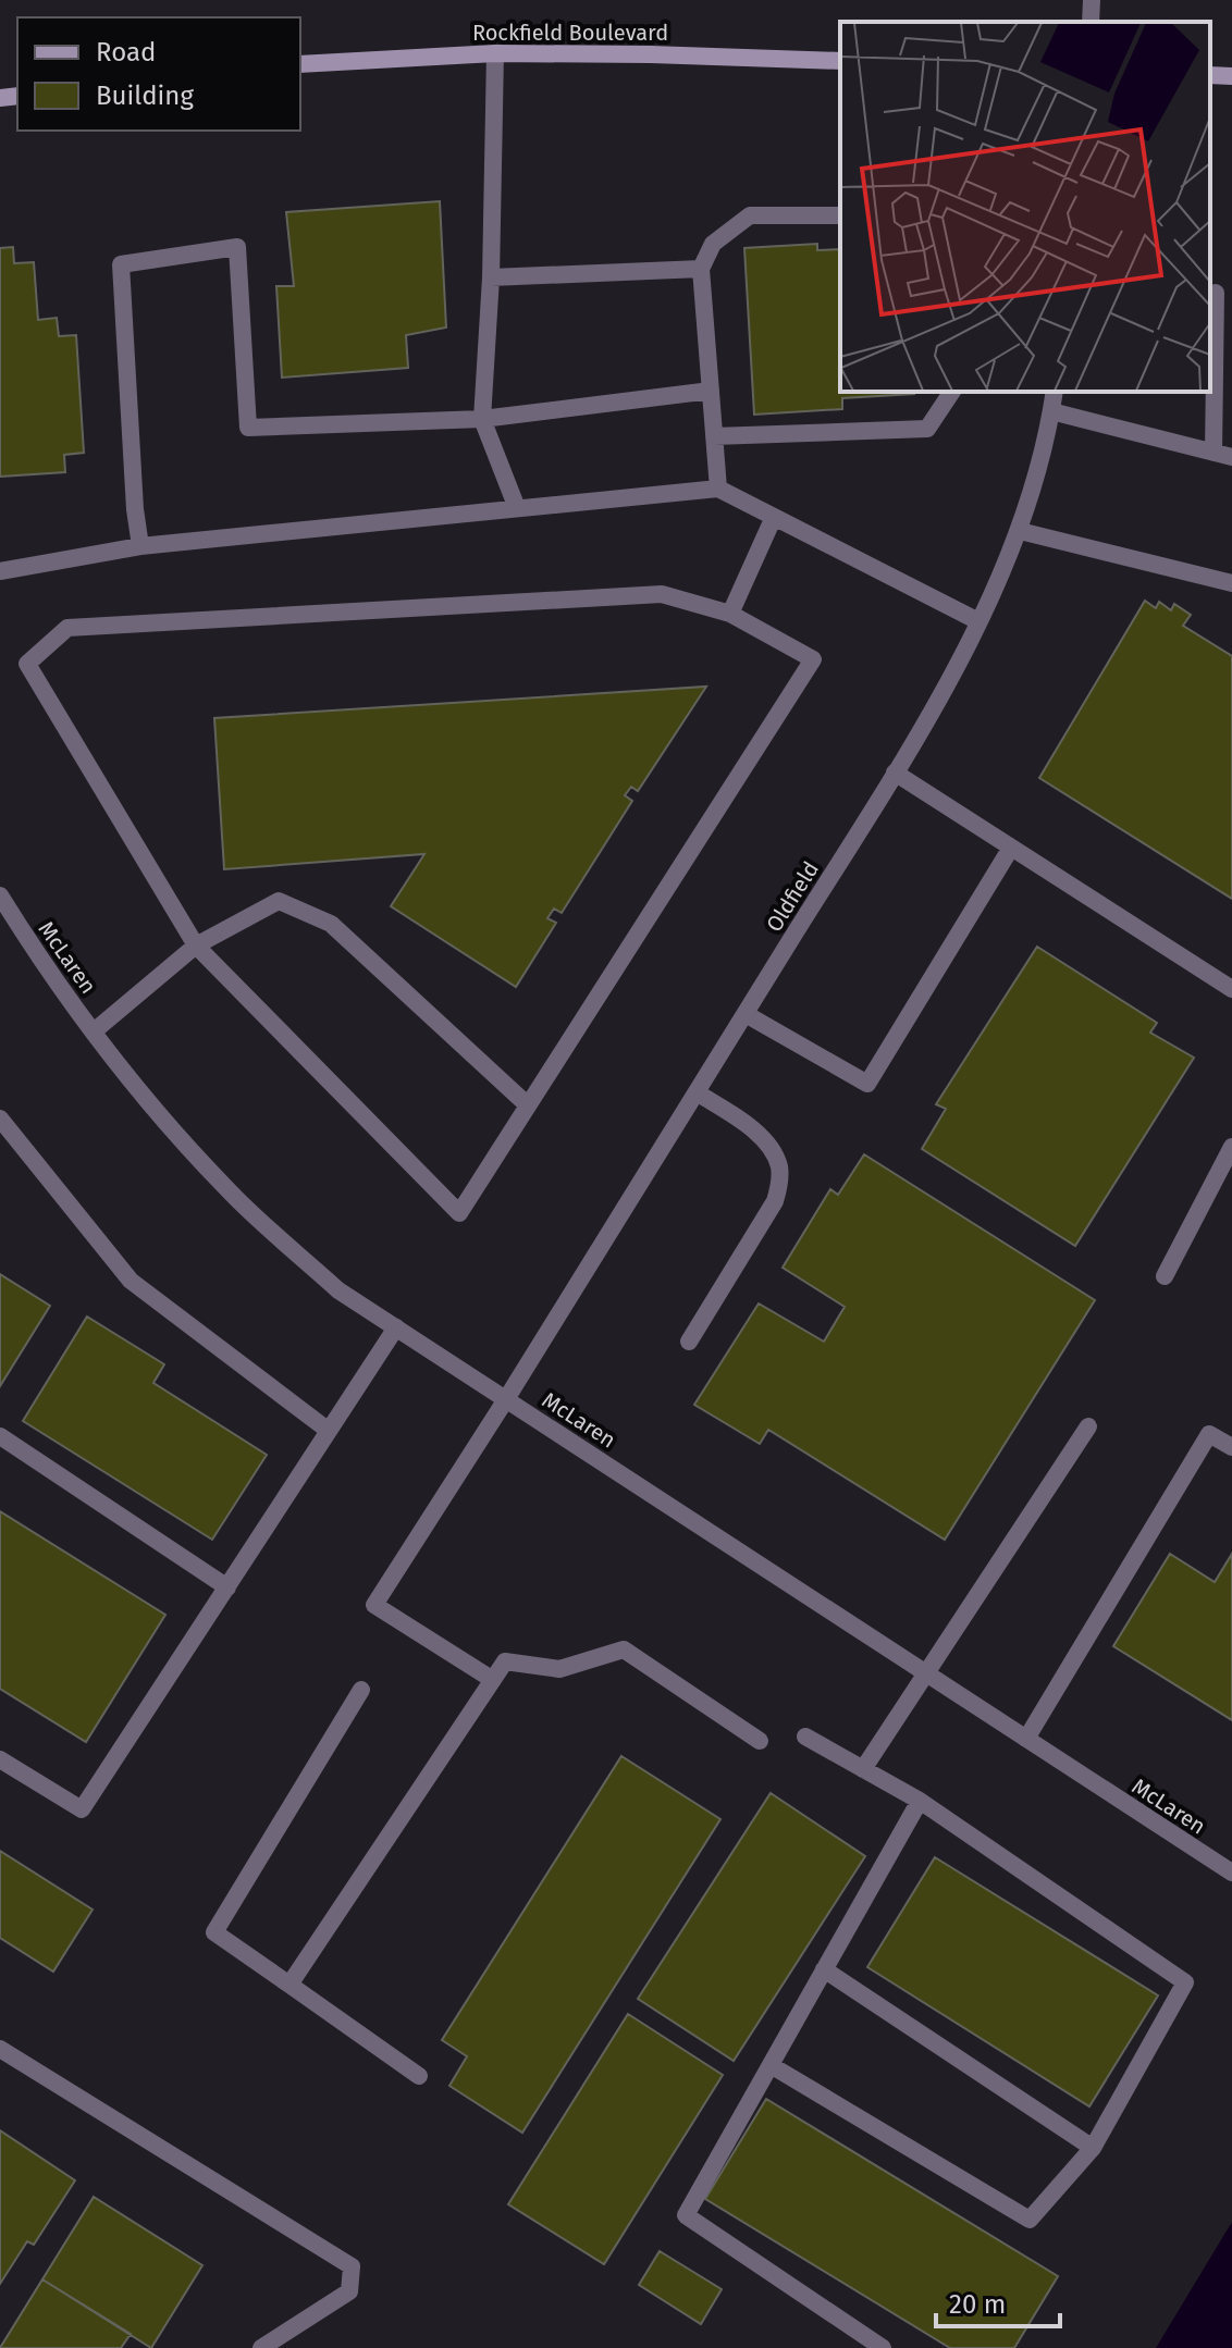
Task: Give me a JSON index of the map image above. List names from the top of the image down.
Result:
{
  "streets": {
    "main road": ["Rockfield Boulevard"],
    "street": ["Oldfield", "McLaren"]
  },
  "crossings": [
    ["Oldfield", "McLaren"]
  ],
  "legend": ["Road", "Building"],
  "scale_bar": "20 m"
}
